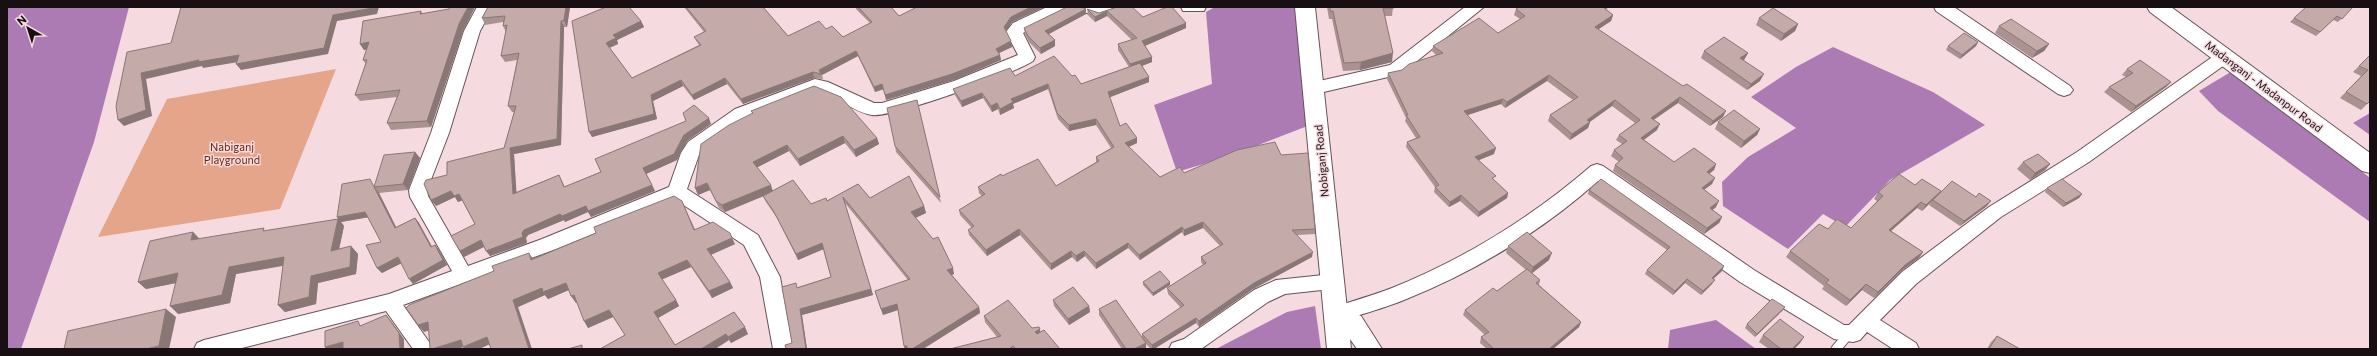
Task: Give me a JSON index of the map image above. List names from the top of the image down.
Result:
{
  "streets": {
    "main road": ["Madanganj - Madanpur Road", "Nobiganj Road"]
  },
  "parks": ["Nabiganj Playground"],
  "north": "top left"
}
